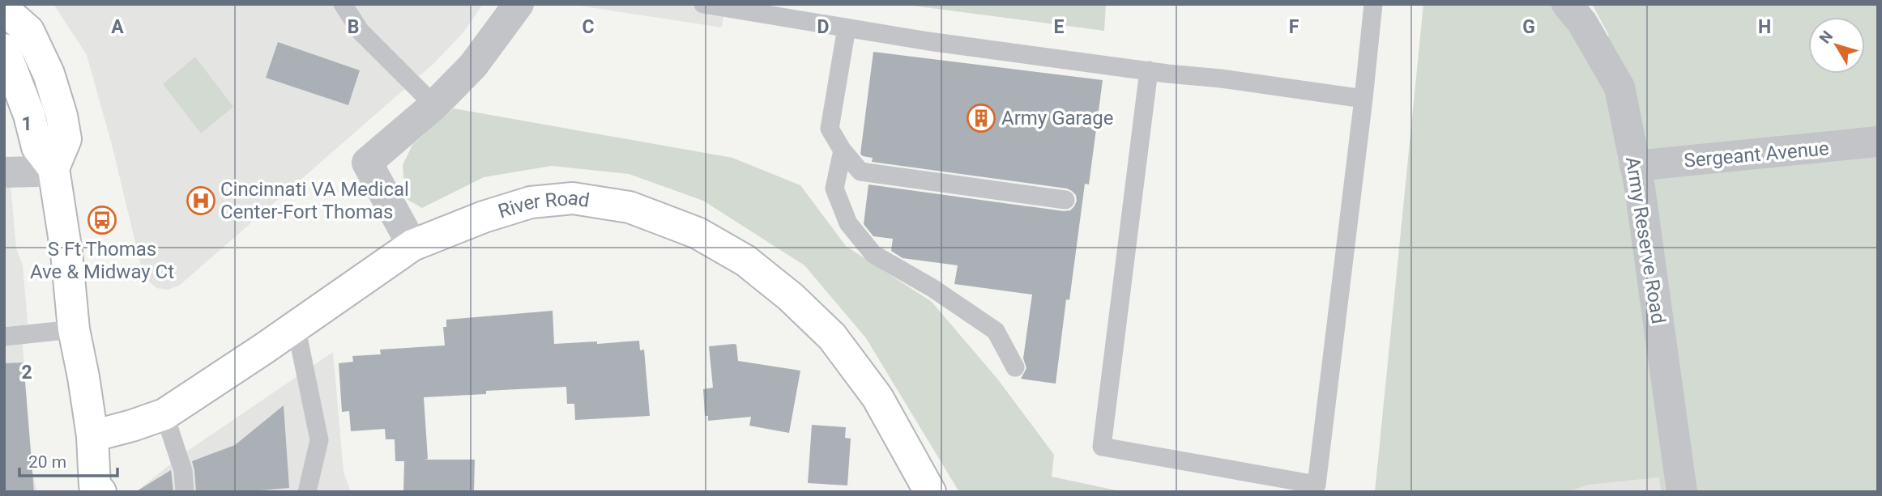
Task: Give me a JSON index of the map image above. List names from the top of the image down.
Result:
{
  "streets": {
    "street": ["Sergeant Avenue", "River Road", "Army Reserve Road"]
  },
  "crossings": [
    ["Sergeant Avenue", "Army Reserve Road"]
  ],
  "places": {
    "building": ["Army Garage"],
    "hospital": ["Cincinnati VA Medical Center-Fort Thomas"],
    "bus stop": ["S Ft Thomas Ave & Midway Ct"]
  },
  "scale_bar": "20 m",
  "north": "top left",
  "grid": {
    "columns": [
      "A",
      "B",
      "C",
      "D",
      "E",
      "F",
      "G",
      "H"
    ],
    "rows": ["1", "2"]
  }
}
